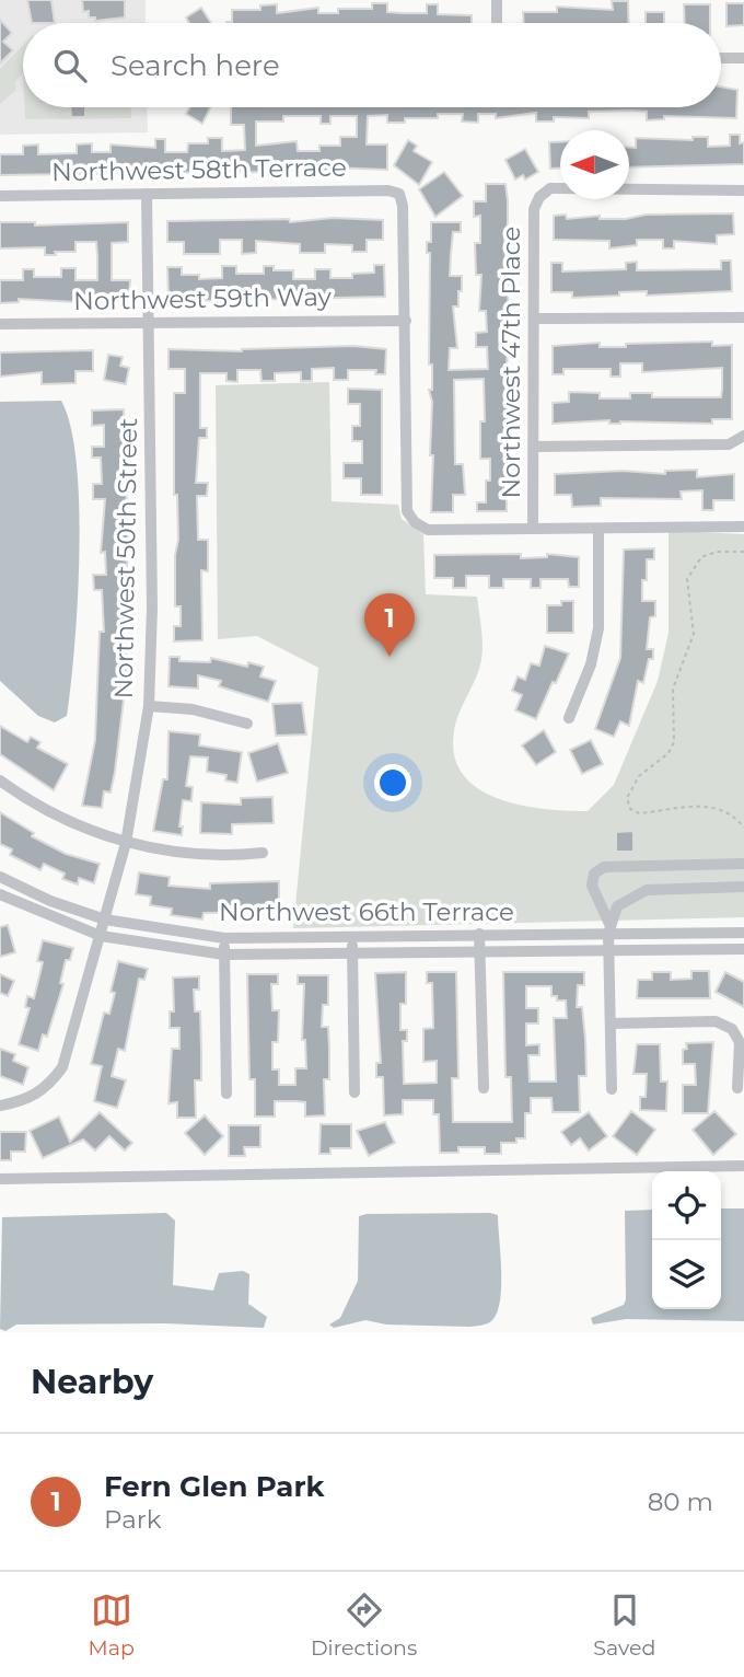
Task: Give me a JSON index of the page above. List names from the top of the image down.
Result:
{
  "streets": {
    "street": [
      "Northwest 58th Terrace",
      "Northwest 59th Way",
      "Northwest 47th Place",
      "Northwest 50th Street",
      "Northwest 66th Terrace"
    ]
  },
  "crossings": [
    ["Northwest 58th Terrace", "Northwest 59th Way"],
    ["Northwest 58th Terrace", "Northwest 50th Street"],
    ["Northwest 59th Way", "Northwest 50th Street"],
    ["Northwest 50th Street", "Northwest 66th Terrace"]
  ],
  "north": "left",
  "page": {
    "search": "Search here",
    "pins": "1",
    "heading": "Nearby",
    "list": [
      {
        "mark": "1",
        "name": "Fern Glen Park",
        "note": "Park",
        "value": "80 m"
      }
    ],
    "nav": ["Map", "Directions", "Saved"]
  }
}
